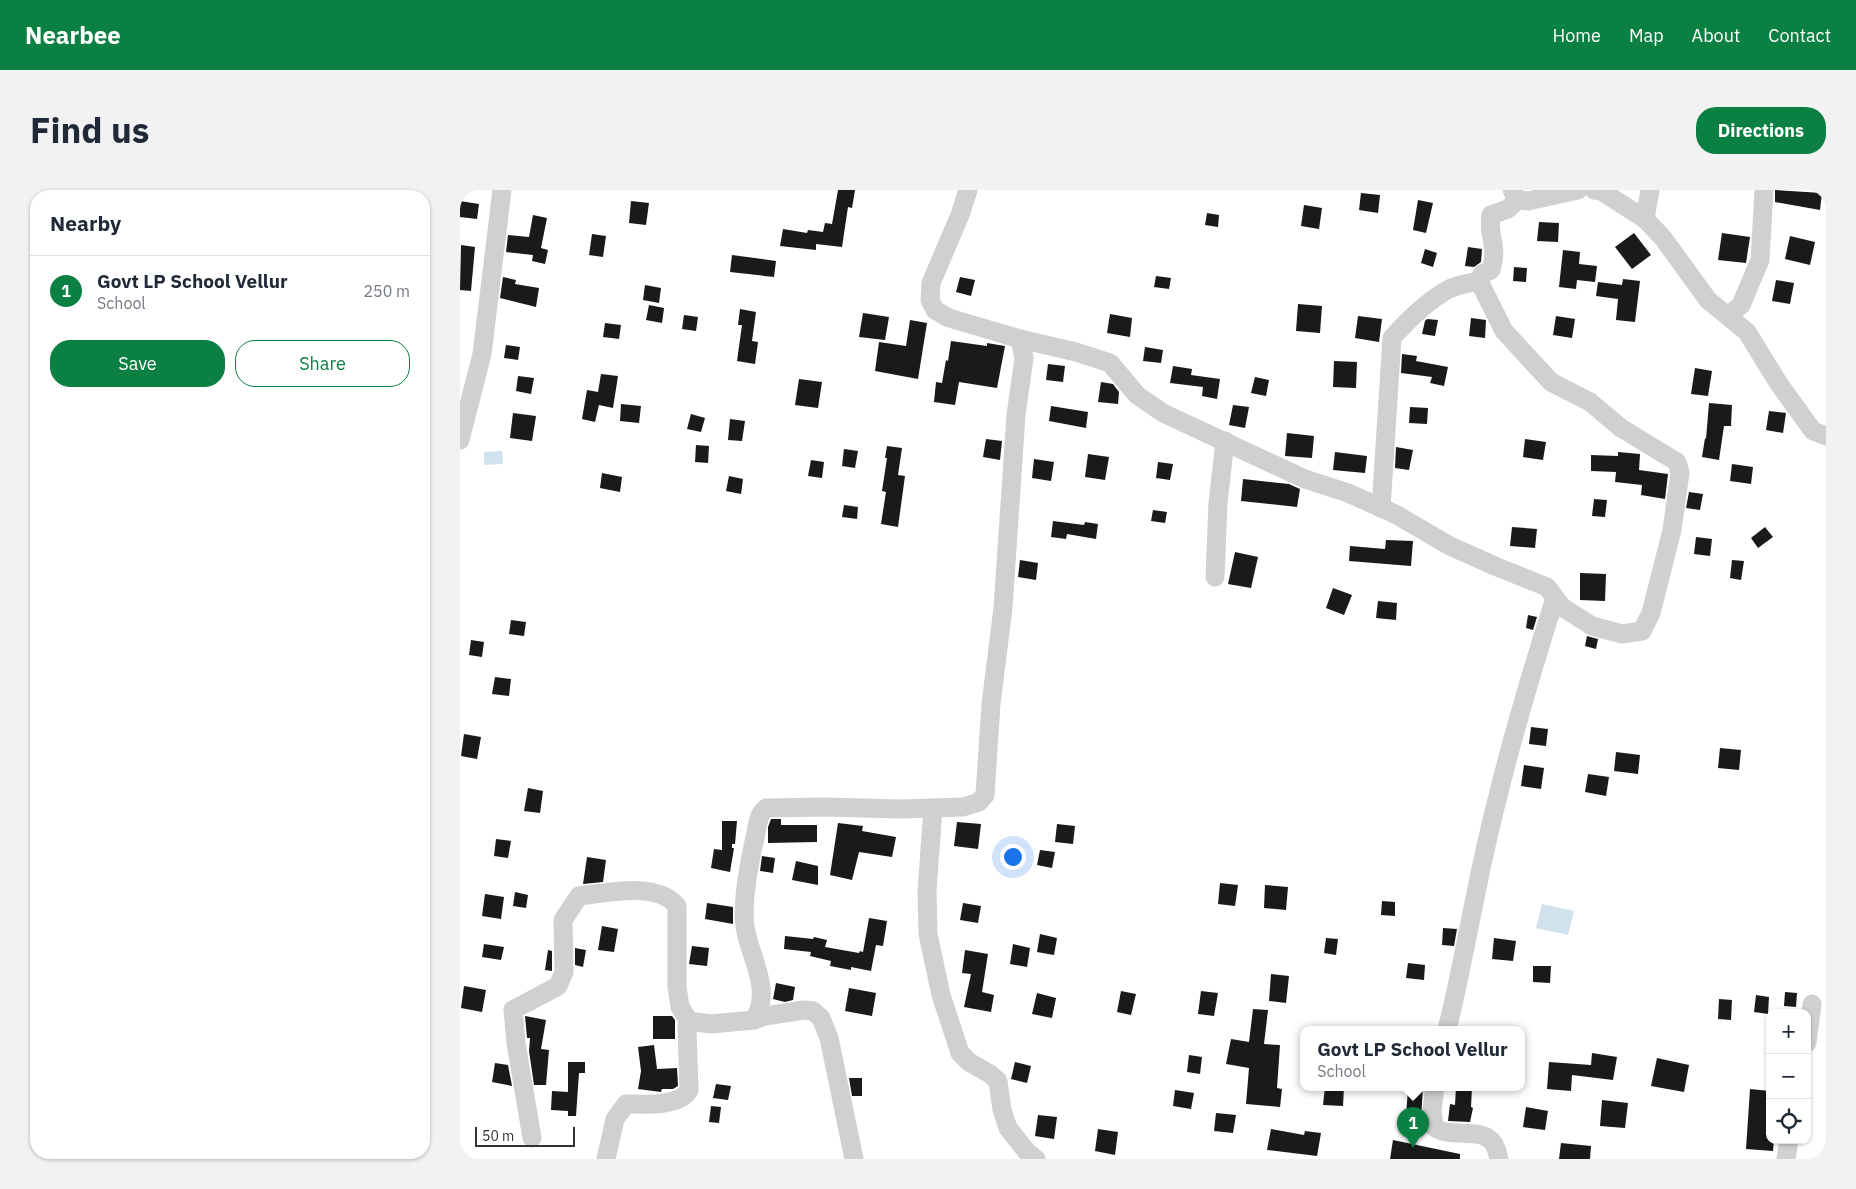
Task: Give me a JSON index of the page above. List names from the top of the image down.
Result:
{
  "scale_bar": "50 m",
  "page": {
    "header": "Nearbee",
    "nav": [
      "Home",
      "Map",
      "About",
      "Contact"
    ],
    "title": "Find us",
    "buttons": [
      "Directions",
      ["Save", "Share"]
    ],
    "heading": "Nearby",
    "list": [
      {
        "mark": "1",
        "name": "Govt LP School Vellur",
        "note": "School",
        "value": "250 m"
      }
    ],
    "map_buttons": ["+", "−"],
    "popup": ["Govt LP School Vellur", "School"],
    "pins": "1",
    "scale": "50 m"
  }
}
